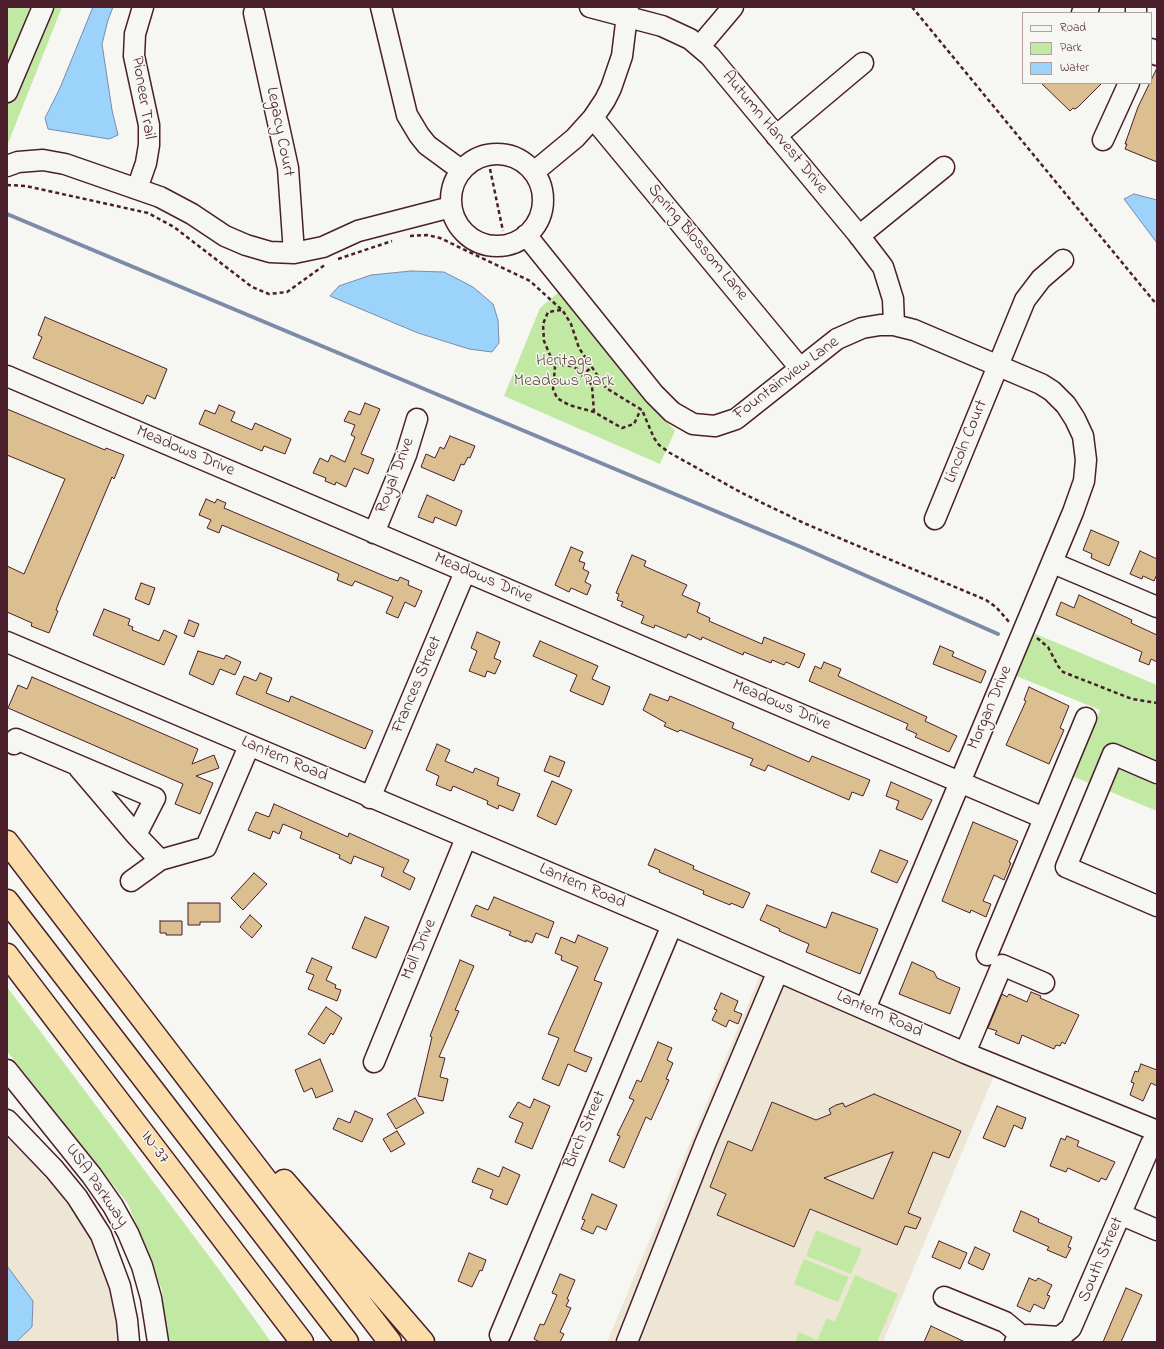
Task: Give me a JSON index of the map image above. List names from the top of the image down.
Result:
{
  "streets": {
    "highway": ["IN-37"],
    "street": [
      "Pioneer Trail",
      "Legacy Court",
      "Autumn Harvest Drive",
      "Spring Blossom Lane",
      "Fountainview Lane",
      "Lincoln Court",
      "Meadows Drive",
      "Royal Drive",
      "Frances Street",
      "Morgan Drive",
      "Lantern Road",
      "Moll Drive",
      "Birch Street",
      "USA Parkway",
      "South Street"
    ]
  },
  "crossings": [
    ["Autumn Harvest Drive", "Fountainview Lane"],
    ["Spring Blossom Lane", "Fountainview Lane"],
    ["Fountainview Lane", "Lincoln Court"],
    ["Fountainview Lane", "Morgan Drive"],
    ["Meadows Drive", "Royal Drive"],
    ["Meadows Drive", "Frances Street"],
    ["Meadows Drive", "Morgan Drive"],
    ["Frances Street", "Lantern Road"],
    ["Morgan Drive", "Lantern Road"],
    ["Lantern Road", "Moll Drive"],
    ["Lantern Road", "Birch Street"]
  ],
  "parks": ["Heritage Meadows Park"],
  "legend": ["Road", "Park", "Water"]
}
